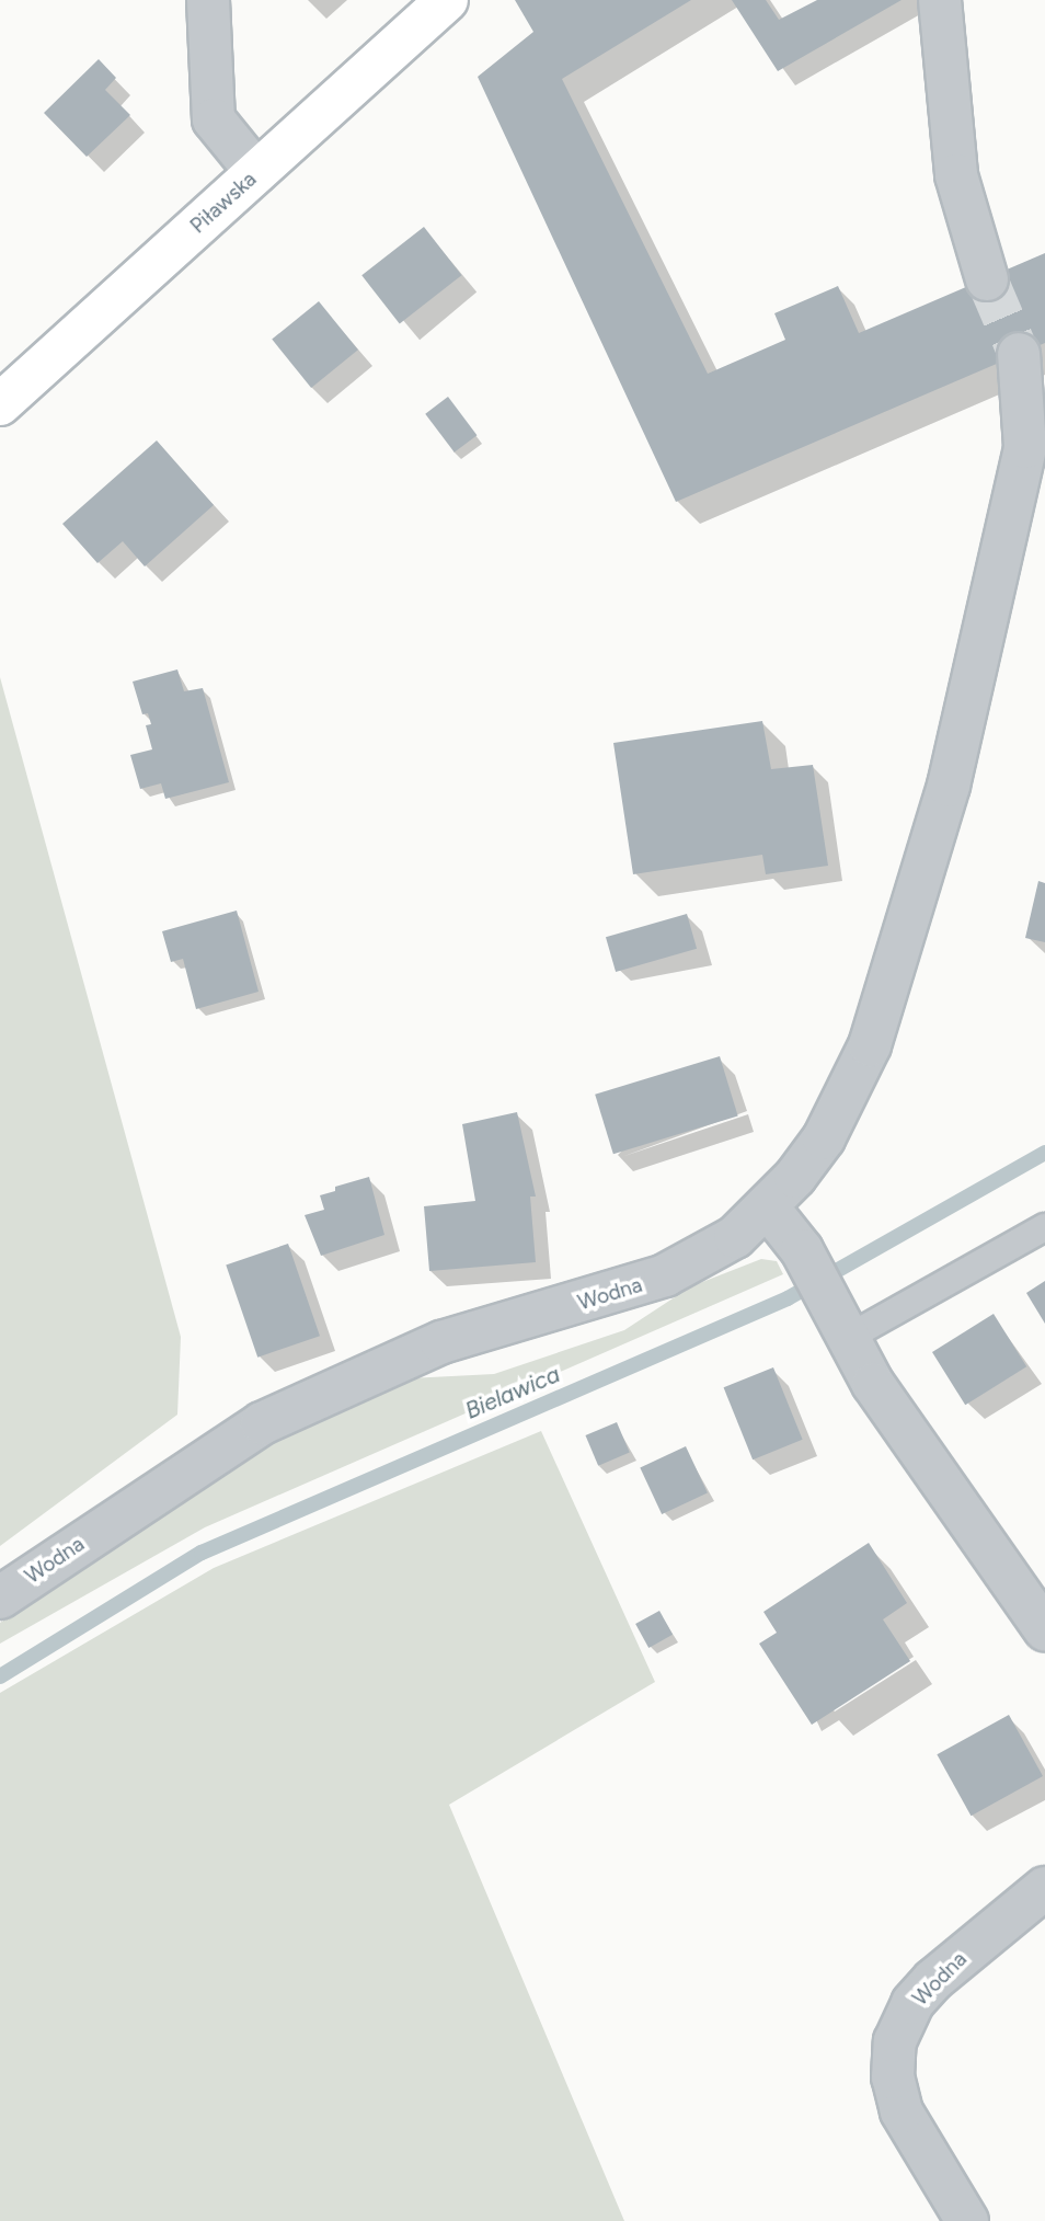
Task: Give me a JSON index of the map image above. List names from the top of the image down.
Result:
{
  "streets": {
    "street": ["Piławska", "Wodna"]
  },
  "water": ["Bielawica"]
}
